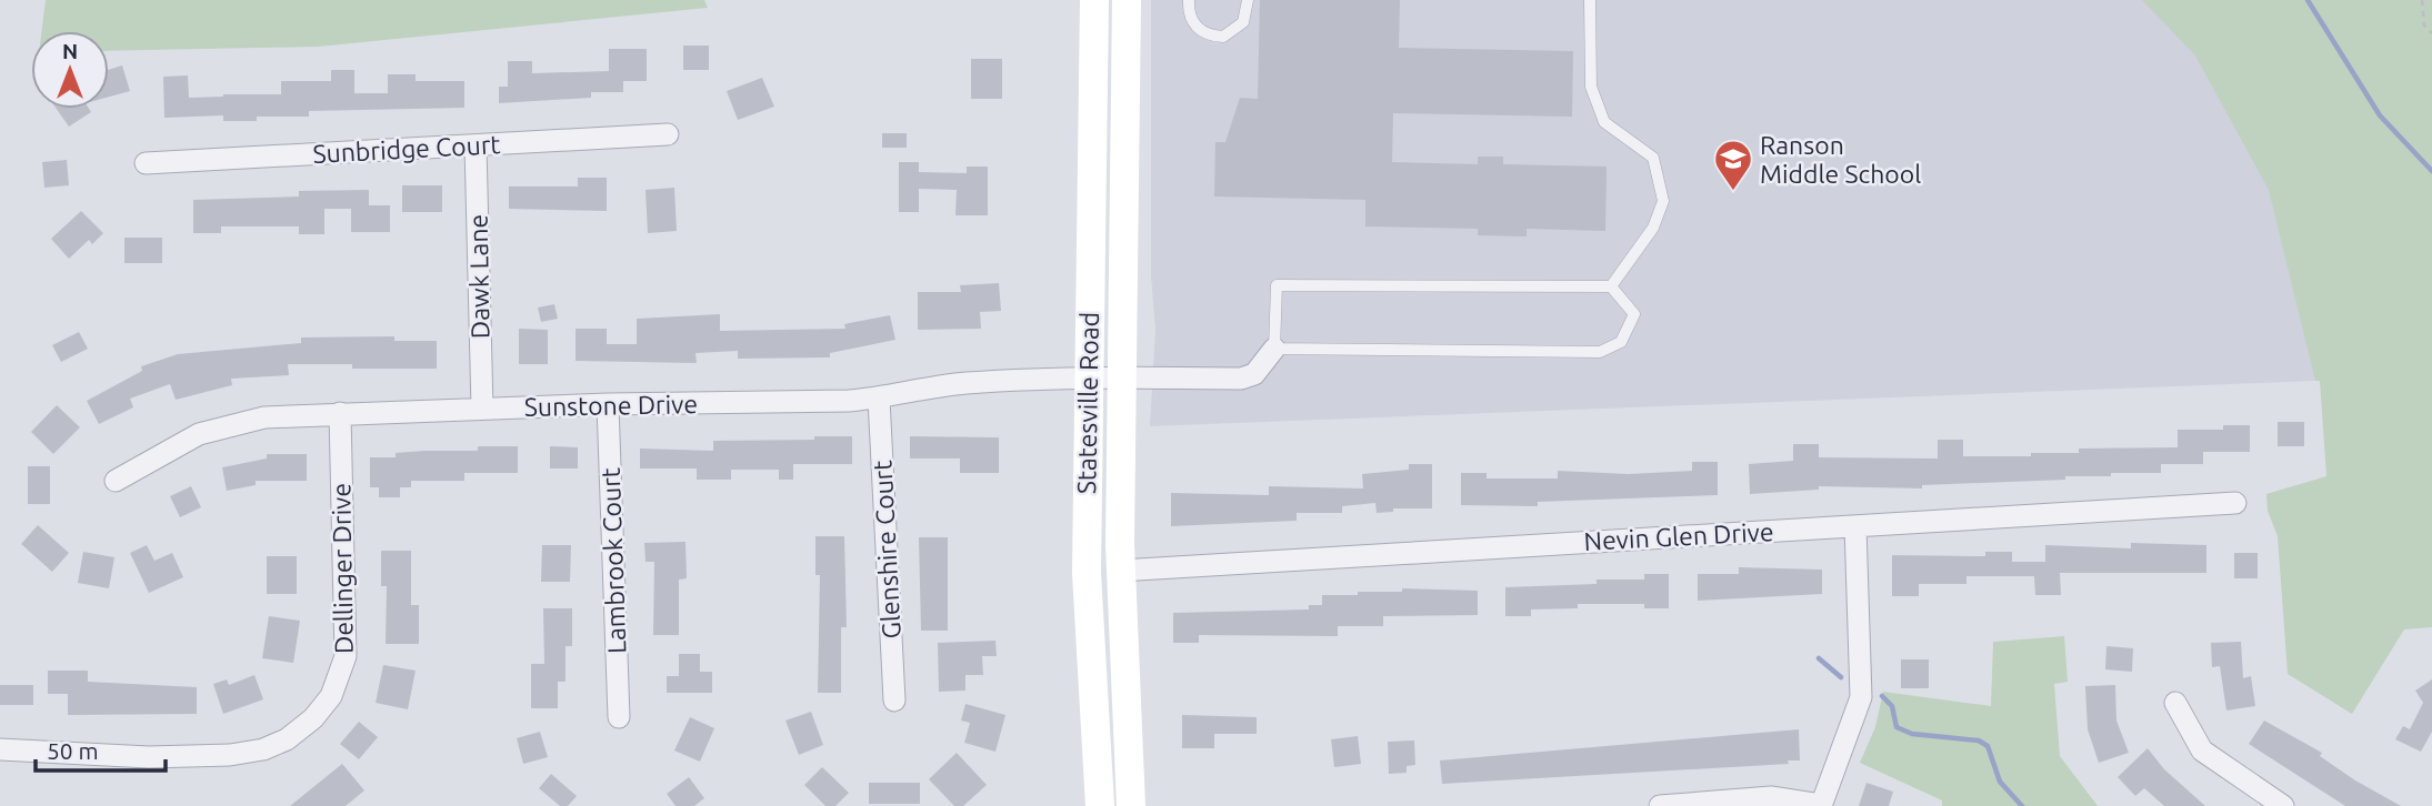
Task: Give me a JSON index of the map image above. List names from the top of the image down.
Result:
{
  "streets": {
    "main road": ["Statesville Road"],
    "street": [
      "Sunbridge Court",
      "Dawk Lane",
      "Sunstone Drive",
      "Nevin Glen Drive",
      "Glenshire Court",
      "Lambrook Court",
      "Dellinger Drive"
    ]
  },
  "crossings": [
    ["Sunbridge Court", "Dawk Lane"],
    ["Dawk Lane", "Sunstone Drive"],
    ["Statesville Road", "Sunstone Drive"],
    ["Statesville Road", "Nevin Glen Drive"],
    ["Sunstone Drive", "Glenshire Court"],
    ["Sunstone Drive", "Lambrook Court"],
    ["Sunstone Drive", "Dellinger Drive"]
  ],
  "places": {
    "school or university": ["Ranson Middle School"]
  },
  "scale_bar": "50 m",
  "north": "top"
}
